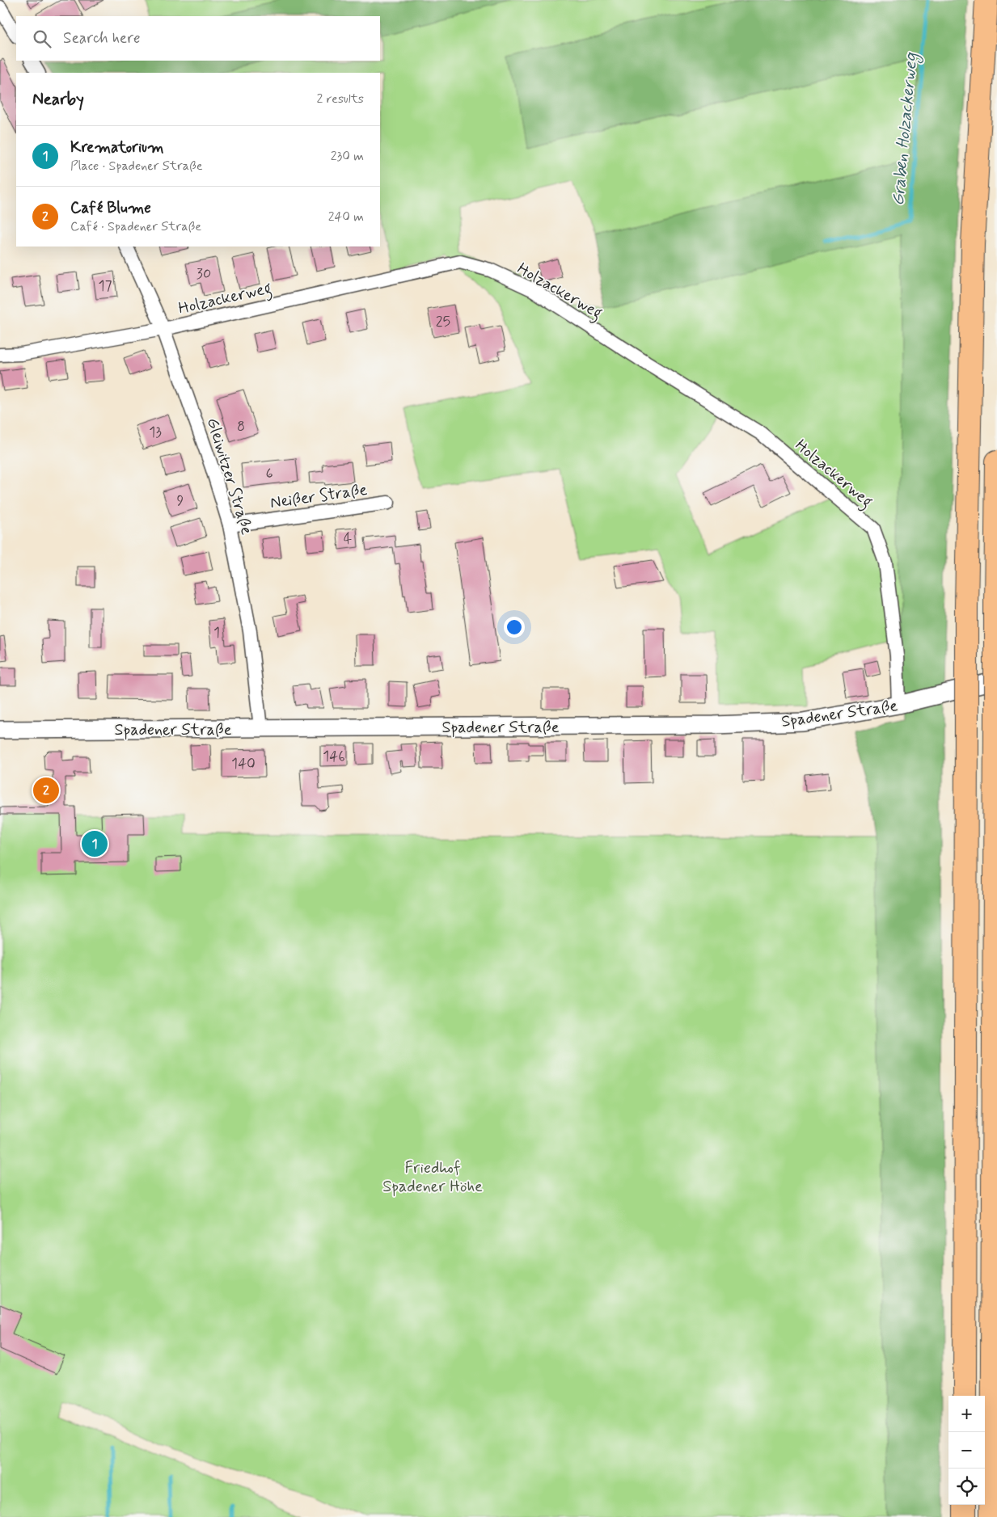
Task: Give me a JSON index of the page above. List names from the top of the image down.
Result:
{
  "streets": {
    "street": [
      "Holzackerweg",
      "Gleiwitzer Straße",
      "Neißer Straße",
      "Spadener Straße"
    ]
  },
  "crossings": [
    ["Holzackerweg", "Gleiwitzer Straße"],
    ["Holzackerweg", "Spadener Straße"],
    ["Gleiwitzer Straße", "Neißer Straße"],
    ["Gleiwitzer Straße", "Spadener Straße"]
  ],
  "water": ["Graben Holzackerweg"],
  "parks": ["Friedhof Spadener Höhe"],
  "house_numbers": [
    "30",
    "17",
    "25",
    "8",
    "13",
    "6",
    "9",
    "4",
    "1",
    "146",
    "140"
  ],
  "page": {
    "search": "Search here",
    "heading": ["Nearby", "2 results"],
    "list": [
      {
        "mark": "1",
        "name": "Krematorium",
        "note": "Place · Spadener Straße",
        "value": "230 m"
      },
      {
        "mark": "2",
        "name": "Café Blume",
        "note": "Café · Spadener Straße",
        "value": "240 m"
      }
    ],
    "pins": ["2", "1"],
    "map_buttons": ["+", "−"]
  }
}
